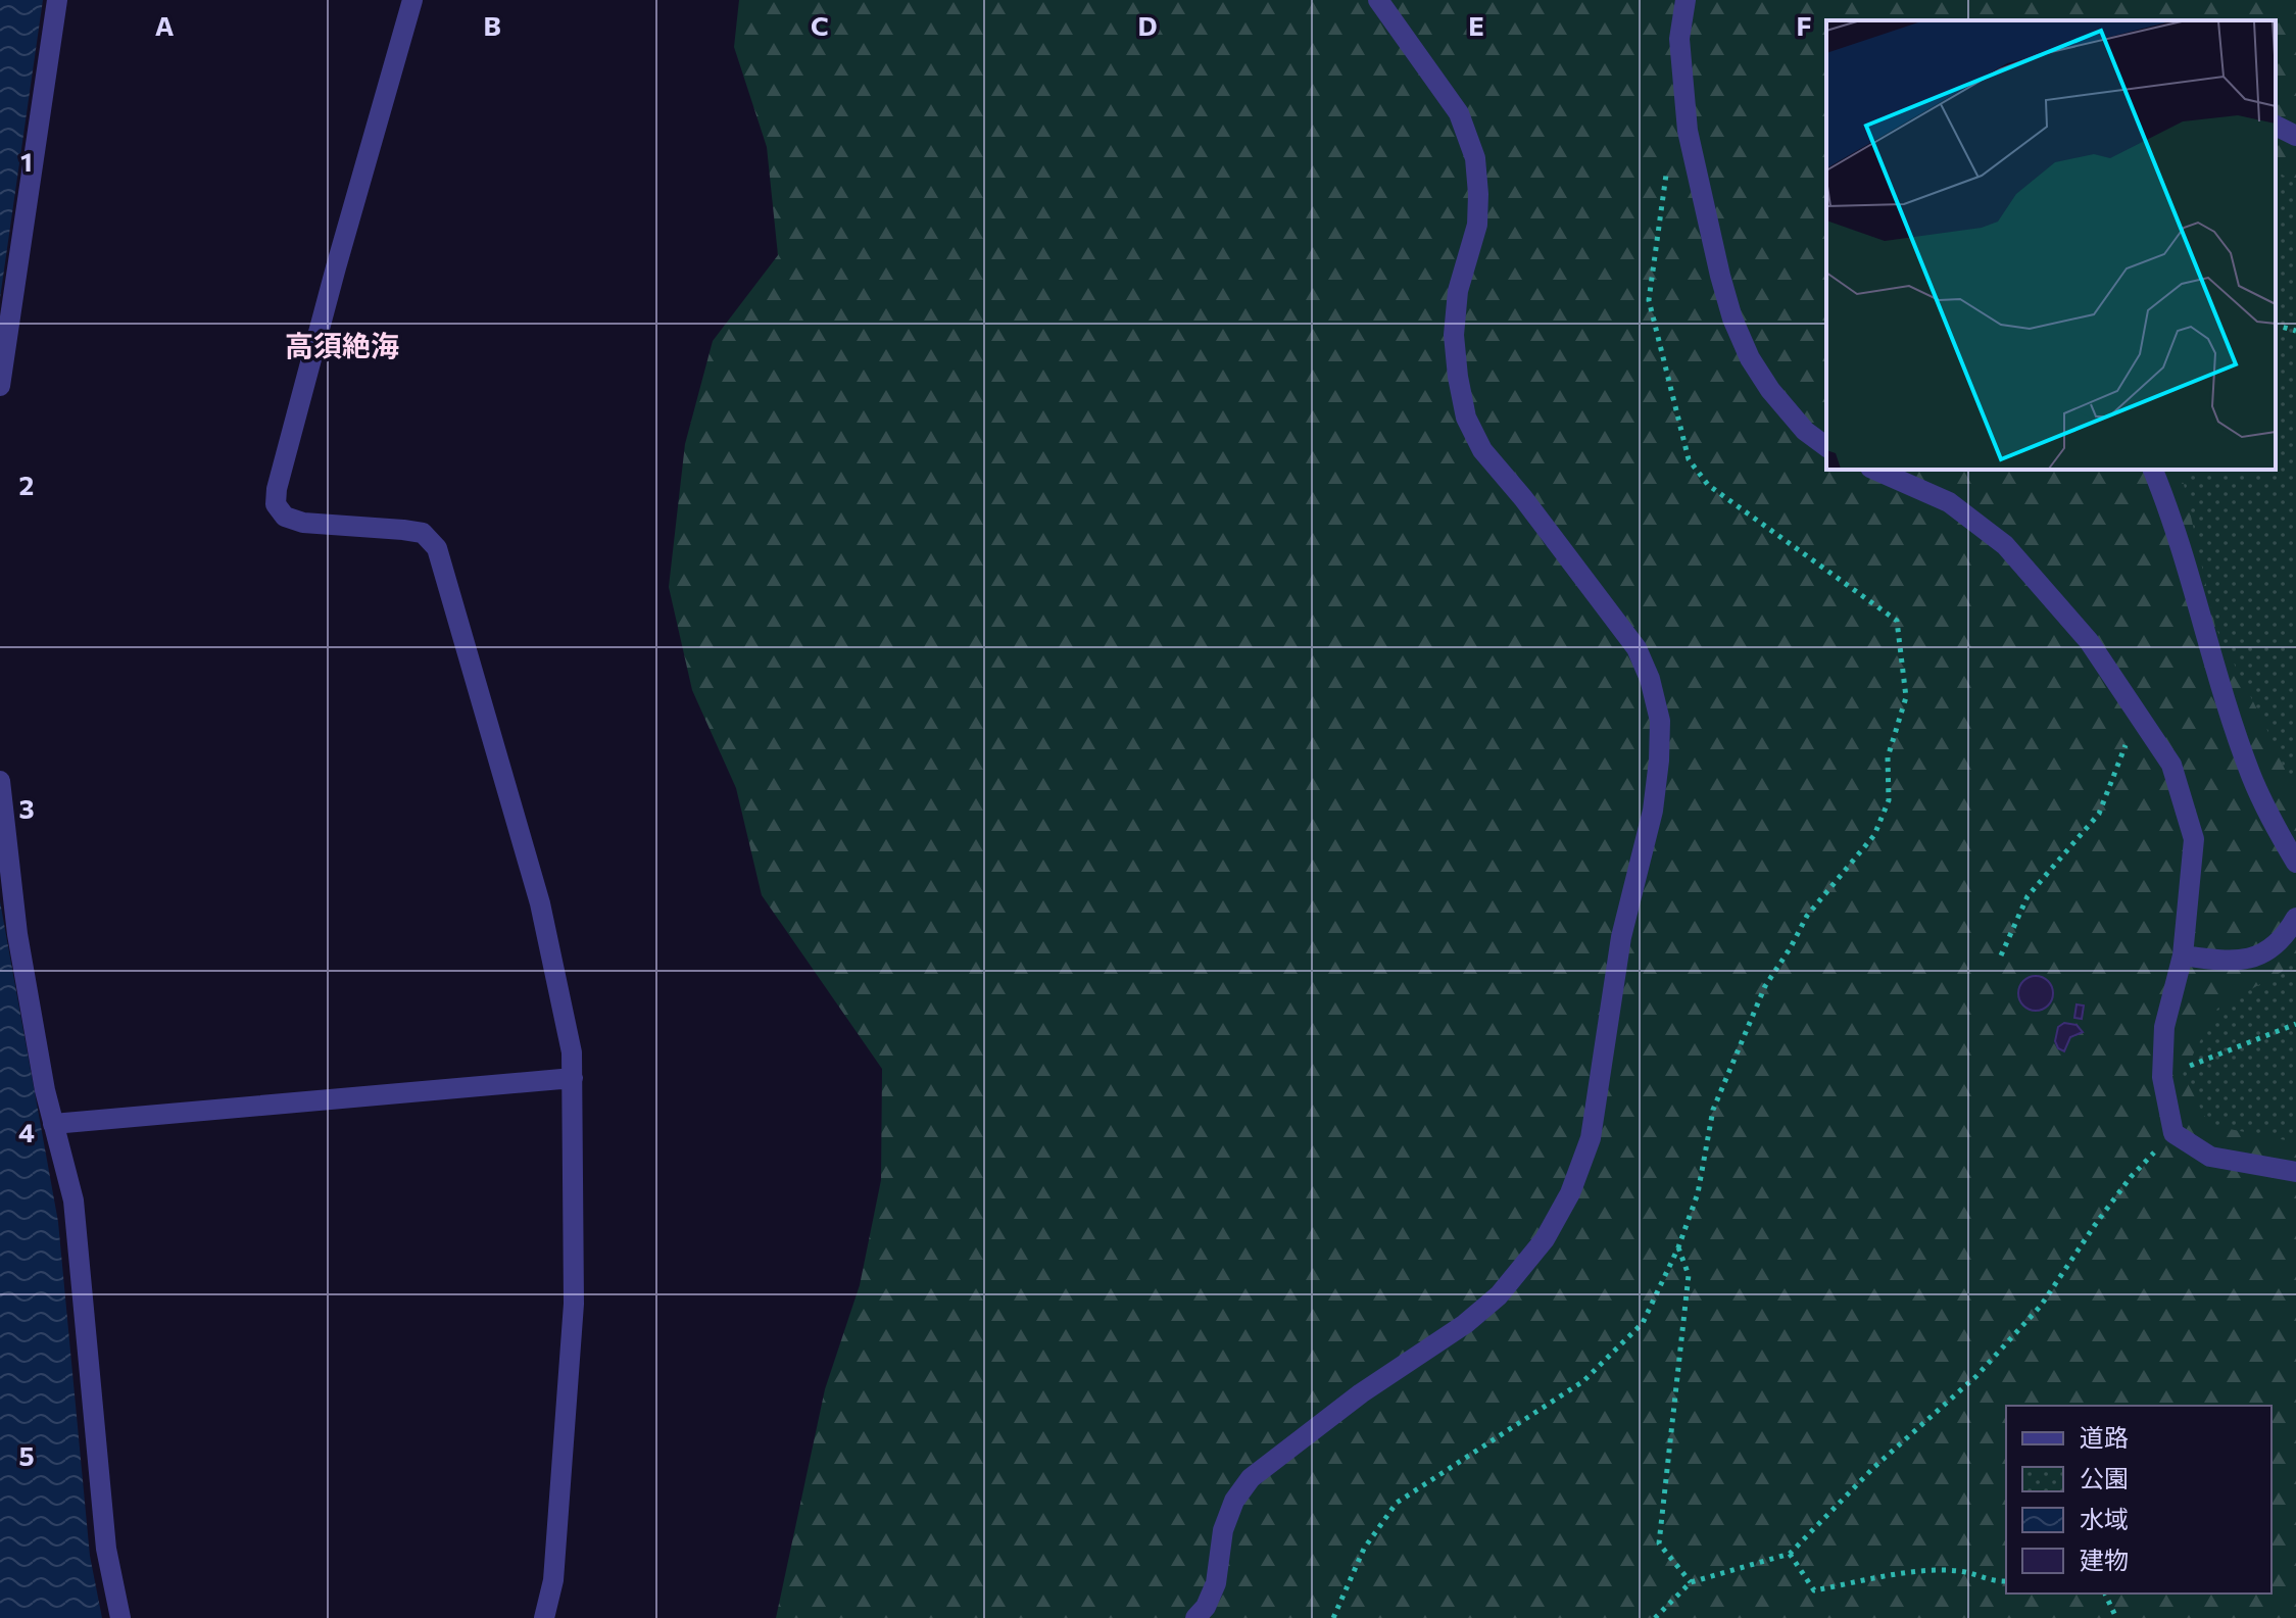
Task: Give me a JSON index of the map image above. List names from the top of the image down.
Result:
{
  "districts": ["高須絶海"],
  "legend": [
    "道路",
    "公園",
    "水域",
    "建物"
  ],
  "grid": {
    "columns": [
      "A",
      "B",
      "C",
      "D",
      "E",
      "F"
    ],
    "rows": [
      "1",
      "2",
      "3",
      "4",
      "5"
    ]
  }
}
